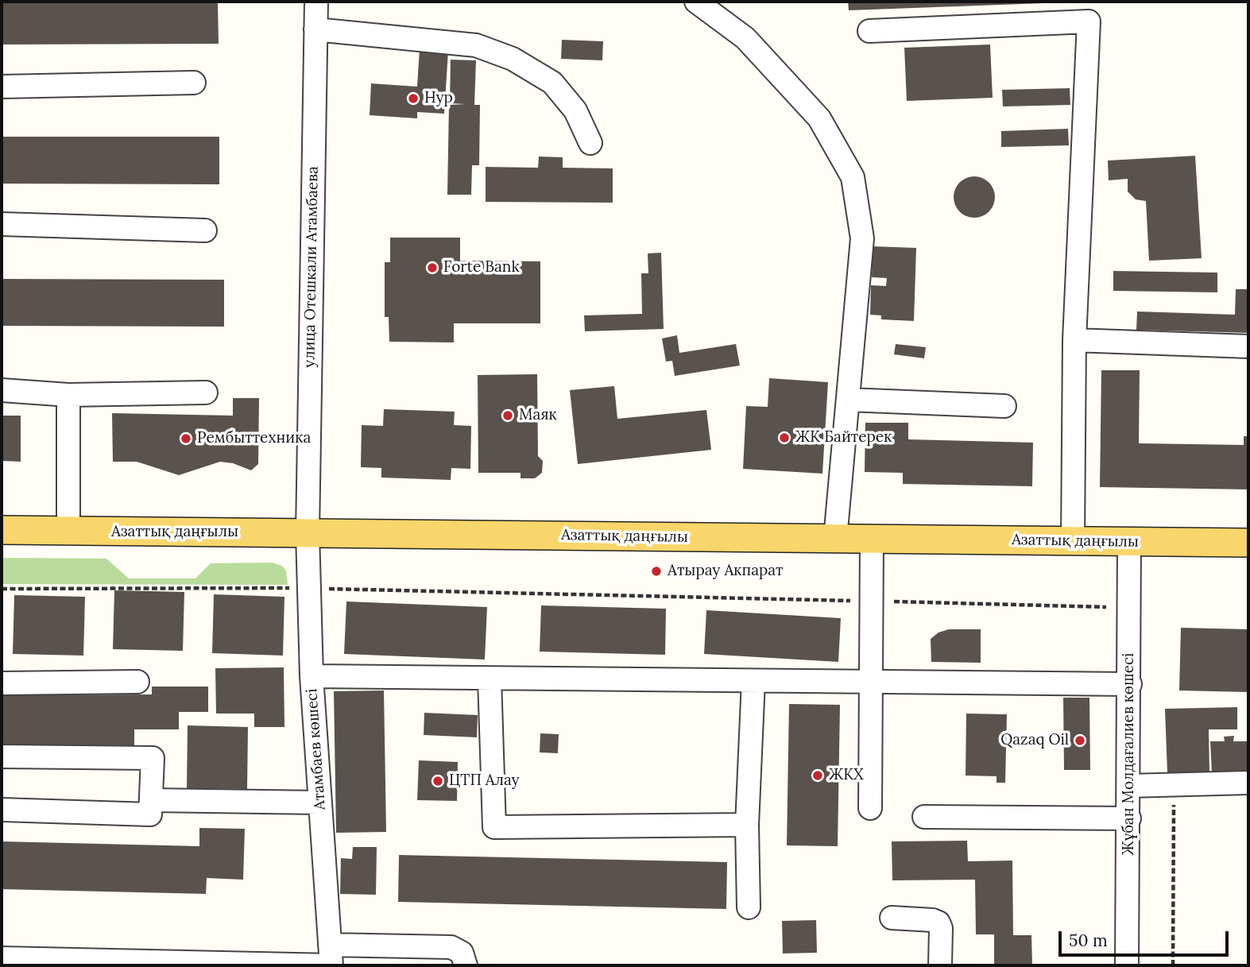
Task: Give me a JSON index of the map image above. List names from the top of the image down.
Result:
{
  "streets": {
    "main road": ["Азаттық даңғылы"],
    "street": ["улица Отешкали Атамбаева", "Атамбаев көшесі", "Жұбан Молдағалиев көшесі"]
  },
  "crossings": [
    ["улица Отешкали Атамбаева", "Азаттық даңғылы"],
    ["улица Отешкали Атамбаева", "Атамбаев көшесі"],
    ["Азаттық даңғылы", "Атамбаев көшесі"],
    ["Азаттық даңғылы", "Жұбан Молдағалиев көшесі"]
  ],
  "places": [
    "Нур",
    "Forte Bank",
    "Маяк",
    "ЖК Байтерек",
    "Рембыттехника",
    "Атырау Акпарат",
    "Qazaq Oil",
    "ЖКХ",
    "ЦТП Алау"
  ],
  "scale_bar": "50 m"
}
